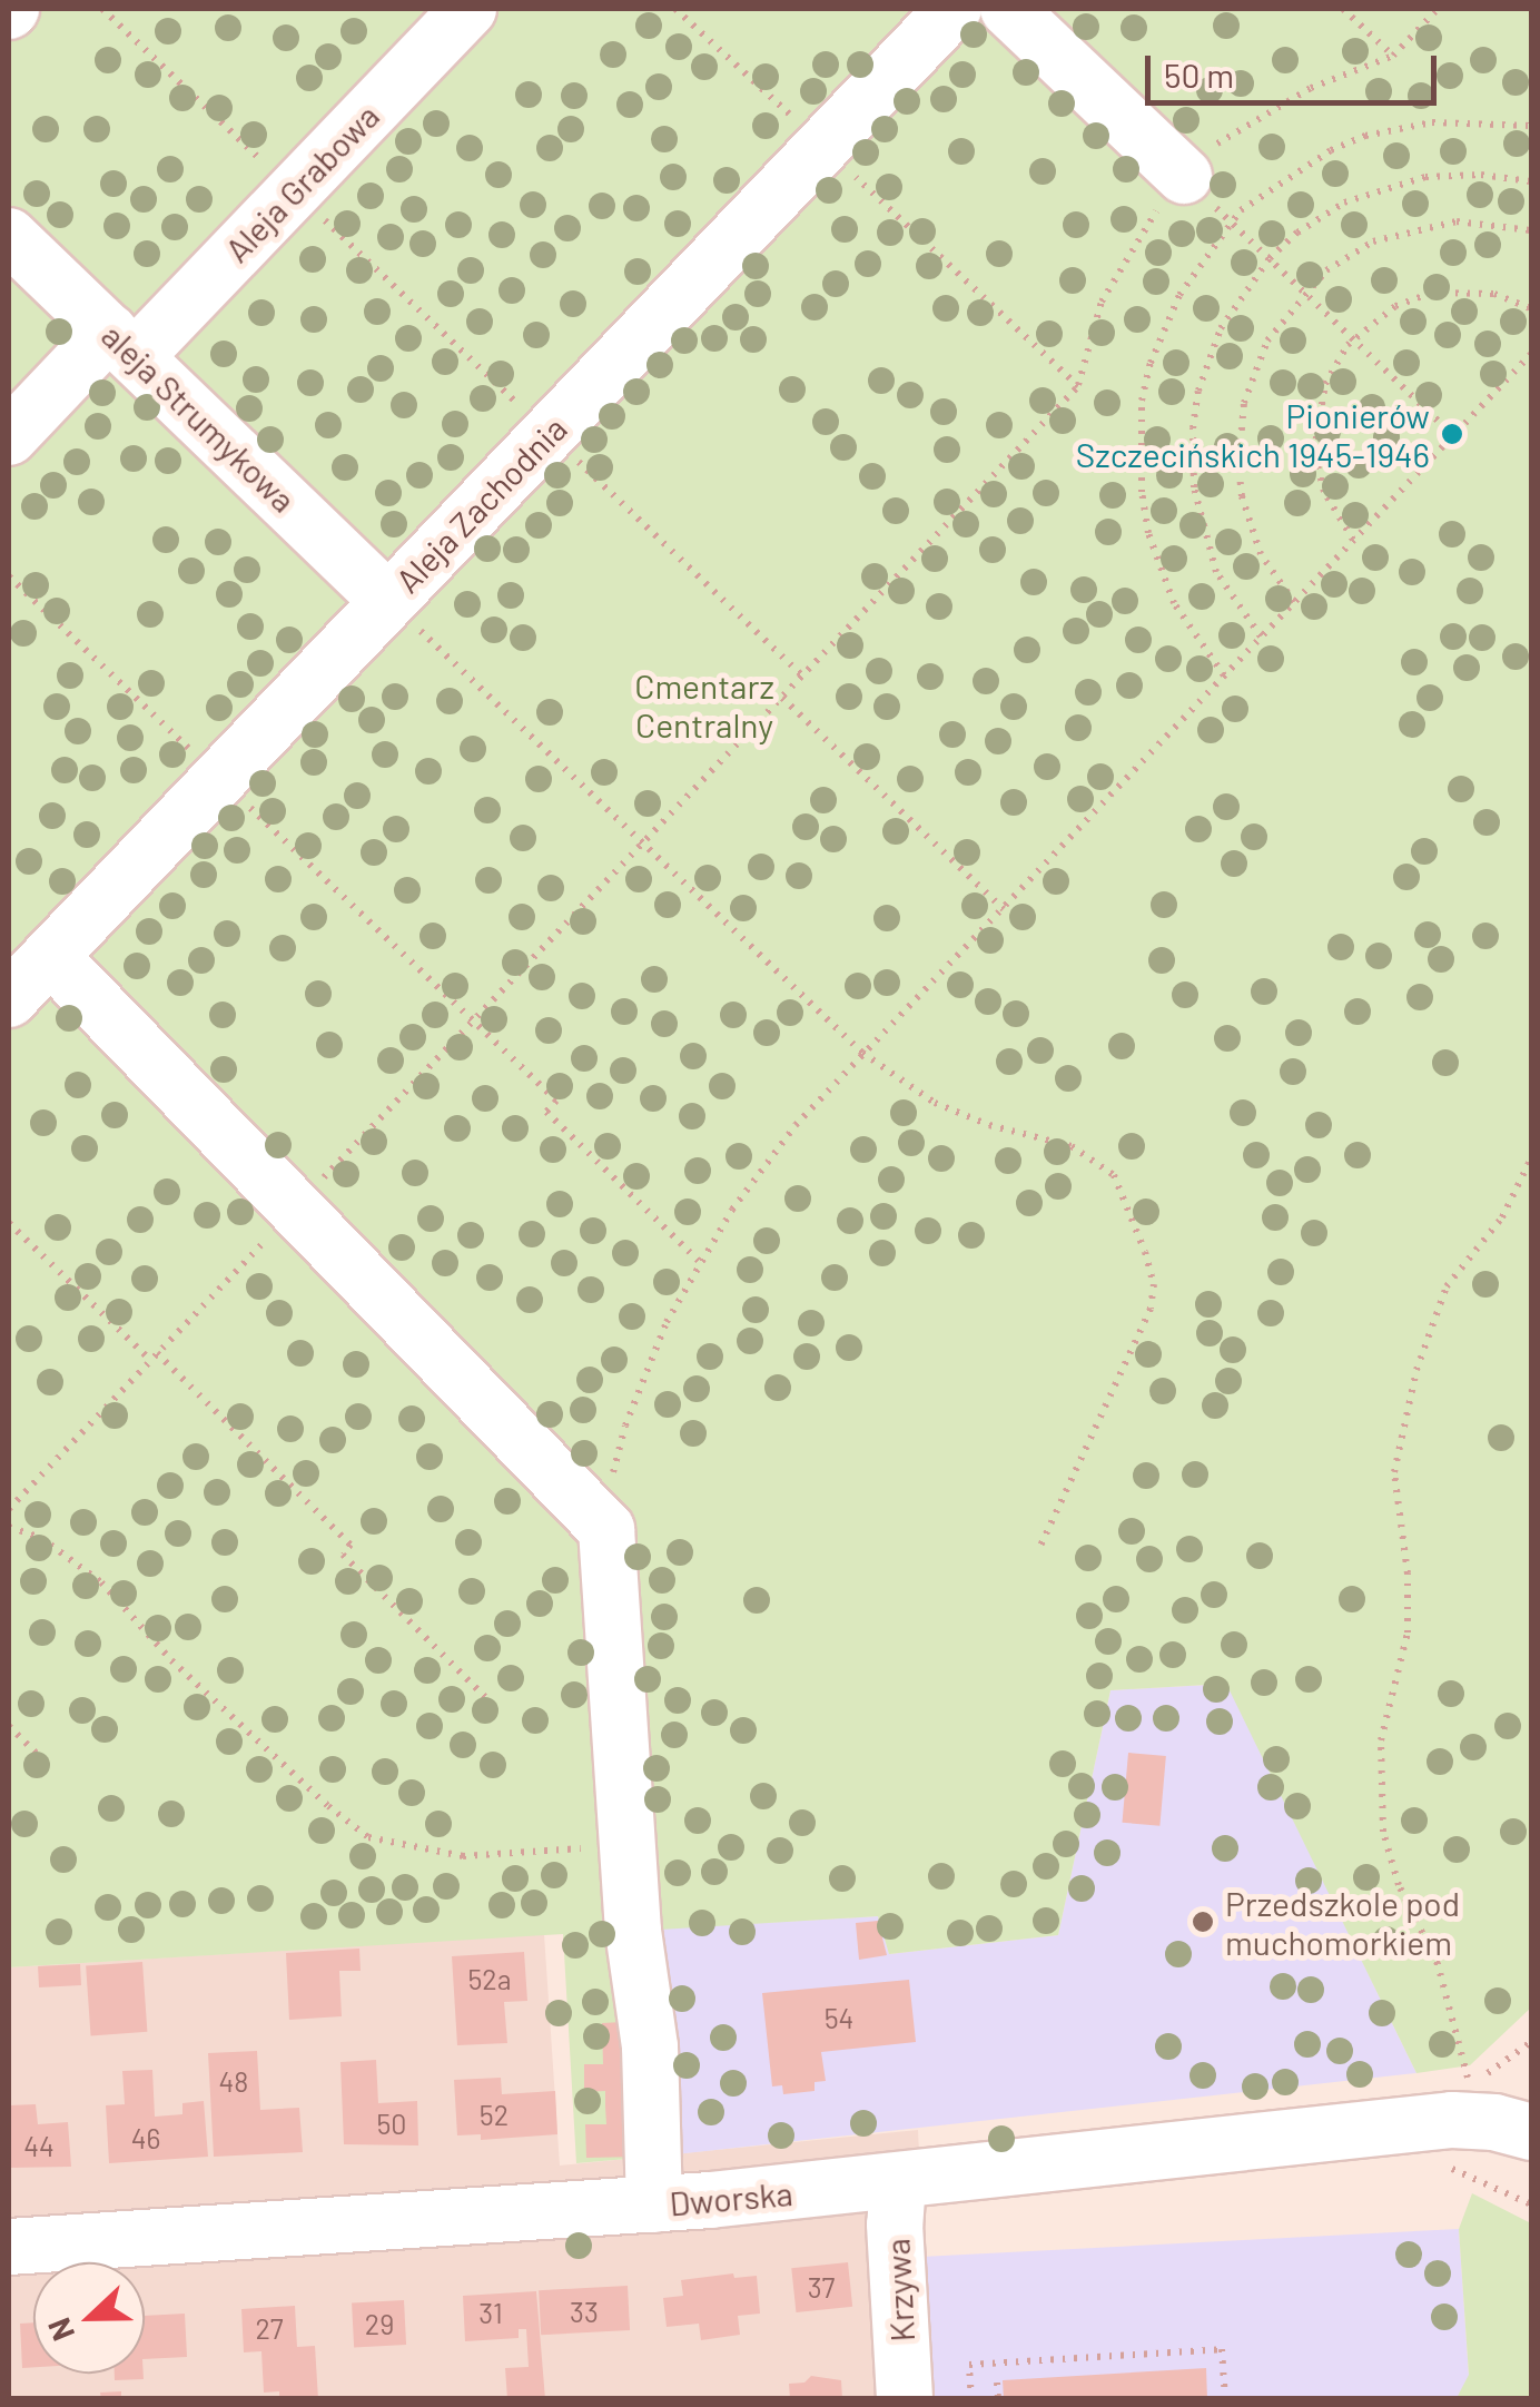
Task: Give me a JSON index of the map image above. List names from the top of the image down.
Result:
{
  "streets": {
    "street": [
      "Aleja Grabowa",
      "aleja Strumykowa",
      "Aleja Zachodnia",
      "Dworska",
      "Krzywa"
    ]
  },
  "crossings": [
    ["Aleja Grabowa", "aleja Strumykowa"],
    ["aleja Strumykowa", "Aleja Zachodnia"],
    ["Dworska", "Krzywa"]
  ],
  "parks": ["Cmentarz Centralny"],
  "places": ["Pionierów Szczecińskich 1945-1946", "Przedszkole pod muchomorkiem"],
  "house_numbers": [
    "52a",
    "54",
    "48",
    "52",
    "50",
    "46",
    "44",
    "37",
    "33",
    "31",
    "29",
    "27"
  ],
  "scale_bar": "50 m",
  "north": "left"
}
